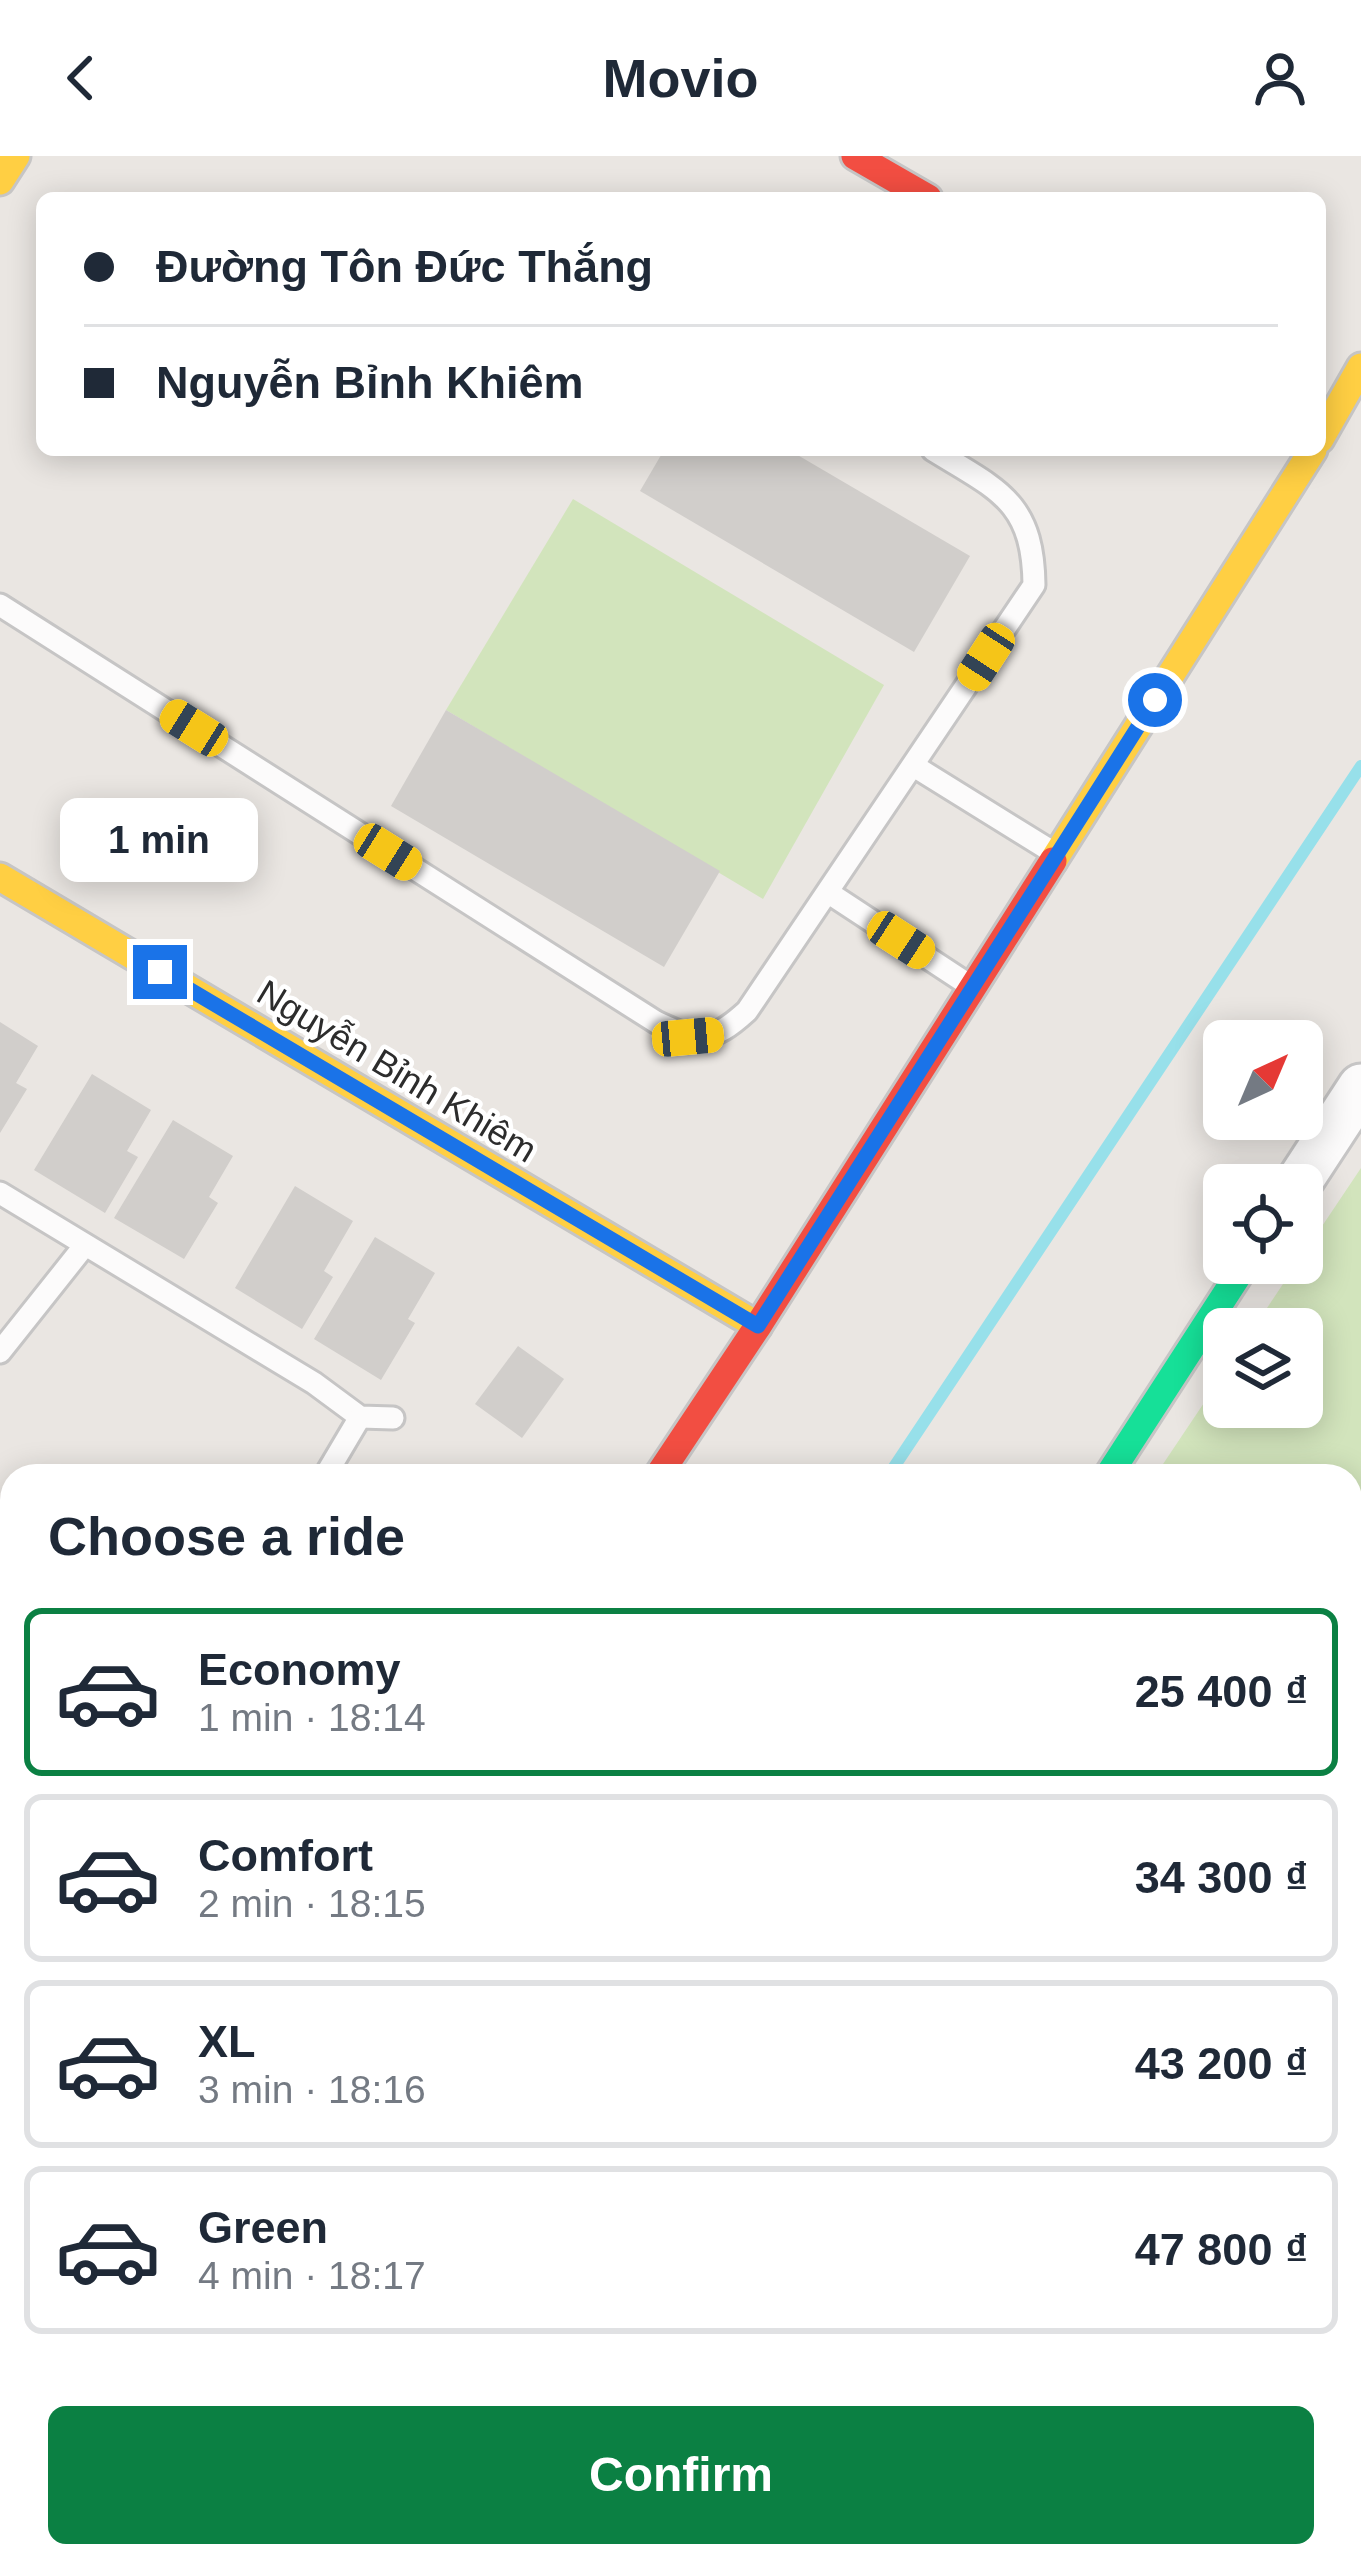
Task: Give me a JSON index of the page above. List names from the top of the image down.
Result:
{
  "streets": {
    "street": ["Nguyễn Bỉnh Khiêm"]
  },
  "north": "top right",
  "page": {
    "header": "Movio",
    "banner": ["Đường Tôn Đức Thắng", "Nguyễn Bỉnh Khiêm"],
    "bubble": "1 min",
    "heading": "Choose a ride",
    "list": [
      {
        "name": "Economy",
        "note": "1 min · 18:14",
        "value": "25 400 ₫"
      },
      {
        "name": "Comfort",
        "note": "2 min · 18:15",
        "value": "34 300 ₫"
      },
      {
        "name": "XL",
        "note": "3 min · 18:16",
        "value": "43 200 ₫"
      },
      {
        "name": "Green",
        "note": "4 min · 18:17",
        "value": "47 800 ₫"
      }
    ],
    "buttons": "Confirm"
  }
}
